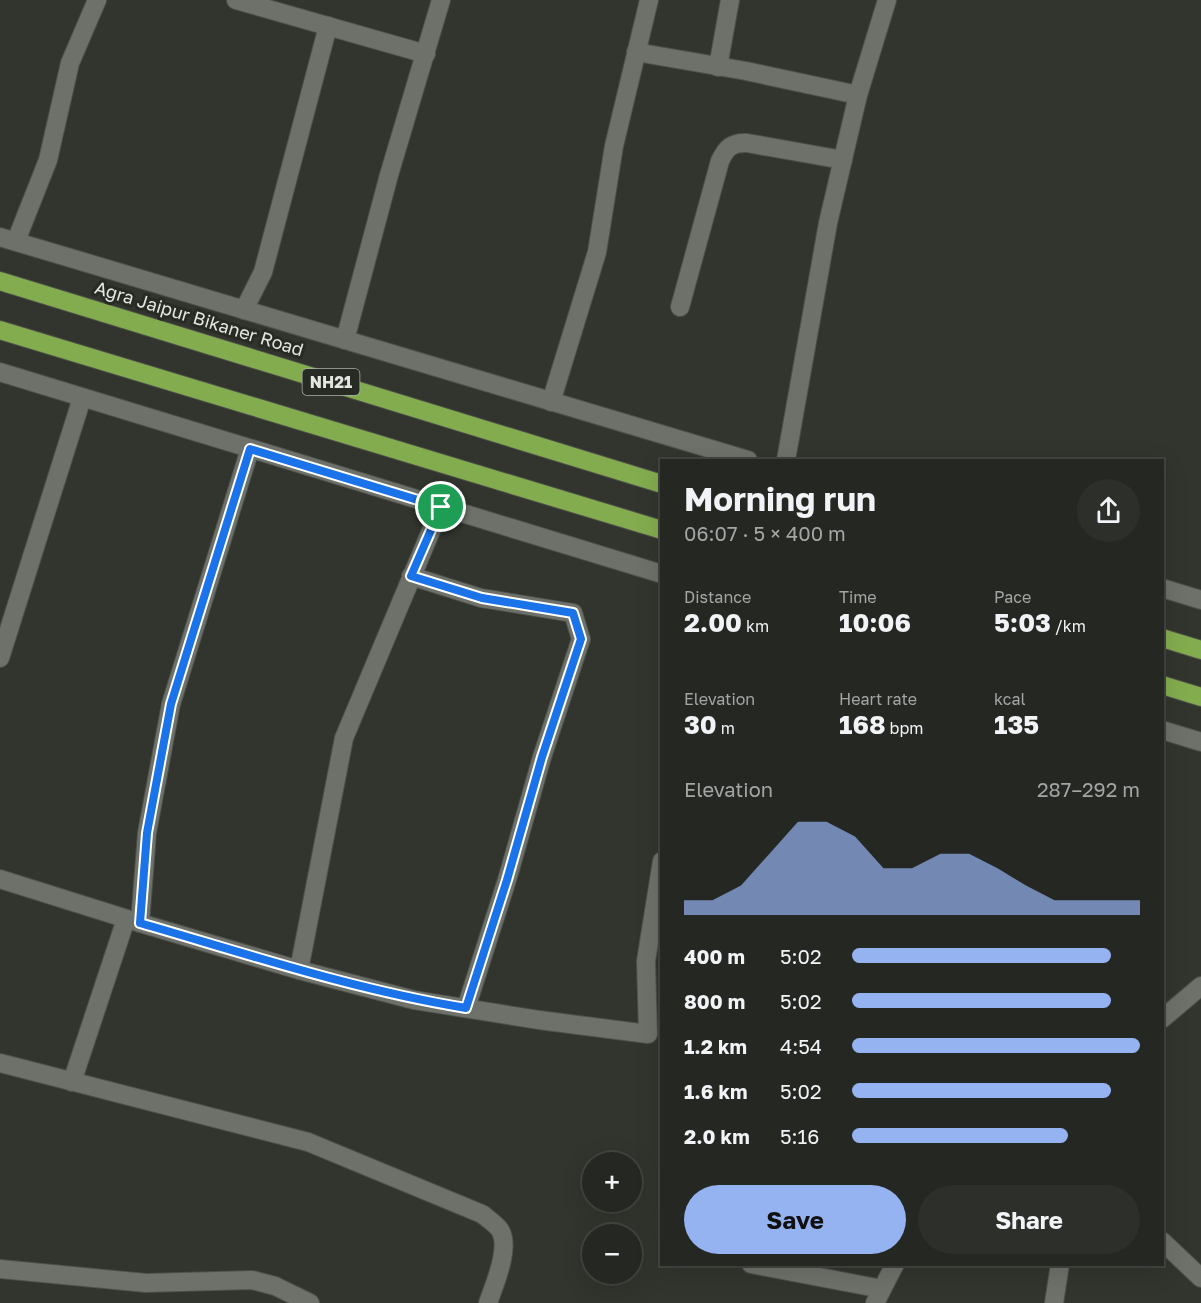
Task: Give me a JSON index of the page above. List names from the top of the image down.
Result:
{
  "streets": {
    "highway": ["Agra Jaipur Bikaner Road", "NH21"]
  },
  "page": {
    "heading": ["Morning run", "06:07 · 5 × 400 m"],
    "stats": [
      ["Distance", "2.00 km"],
      ["Time", "10:06"],
      ["Pace", "5:03 /km"],
      ["Elevation", "30 m"],
      ["Heart rate", "168 bpm"],
      ["kcal", "135"]
    ],
    "chart": ["Elevation", "287–292 m"],
    "list": [
      {
        "name": "400 m",
        "note": "5:02"
      },
      {
        "name": "800 m",
        "note": "5:02"
      },
      {
        "name": "1.2 km",
        "note": "4:54"
      },
      {
        "name": "1.6 km",
        "note": "5:02"
      },
      {
        "name": "2.0 km",
        "note": "5:16"
      }
    ],
    "map_buttons": ["+", "−"],
    "buttons": ["Save", "Share"]
  }
}
